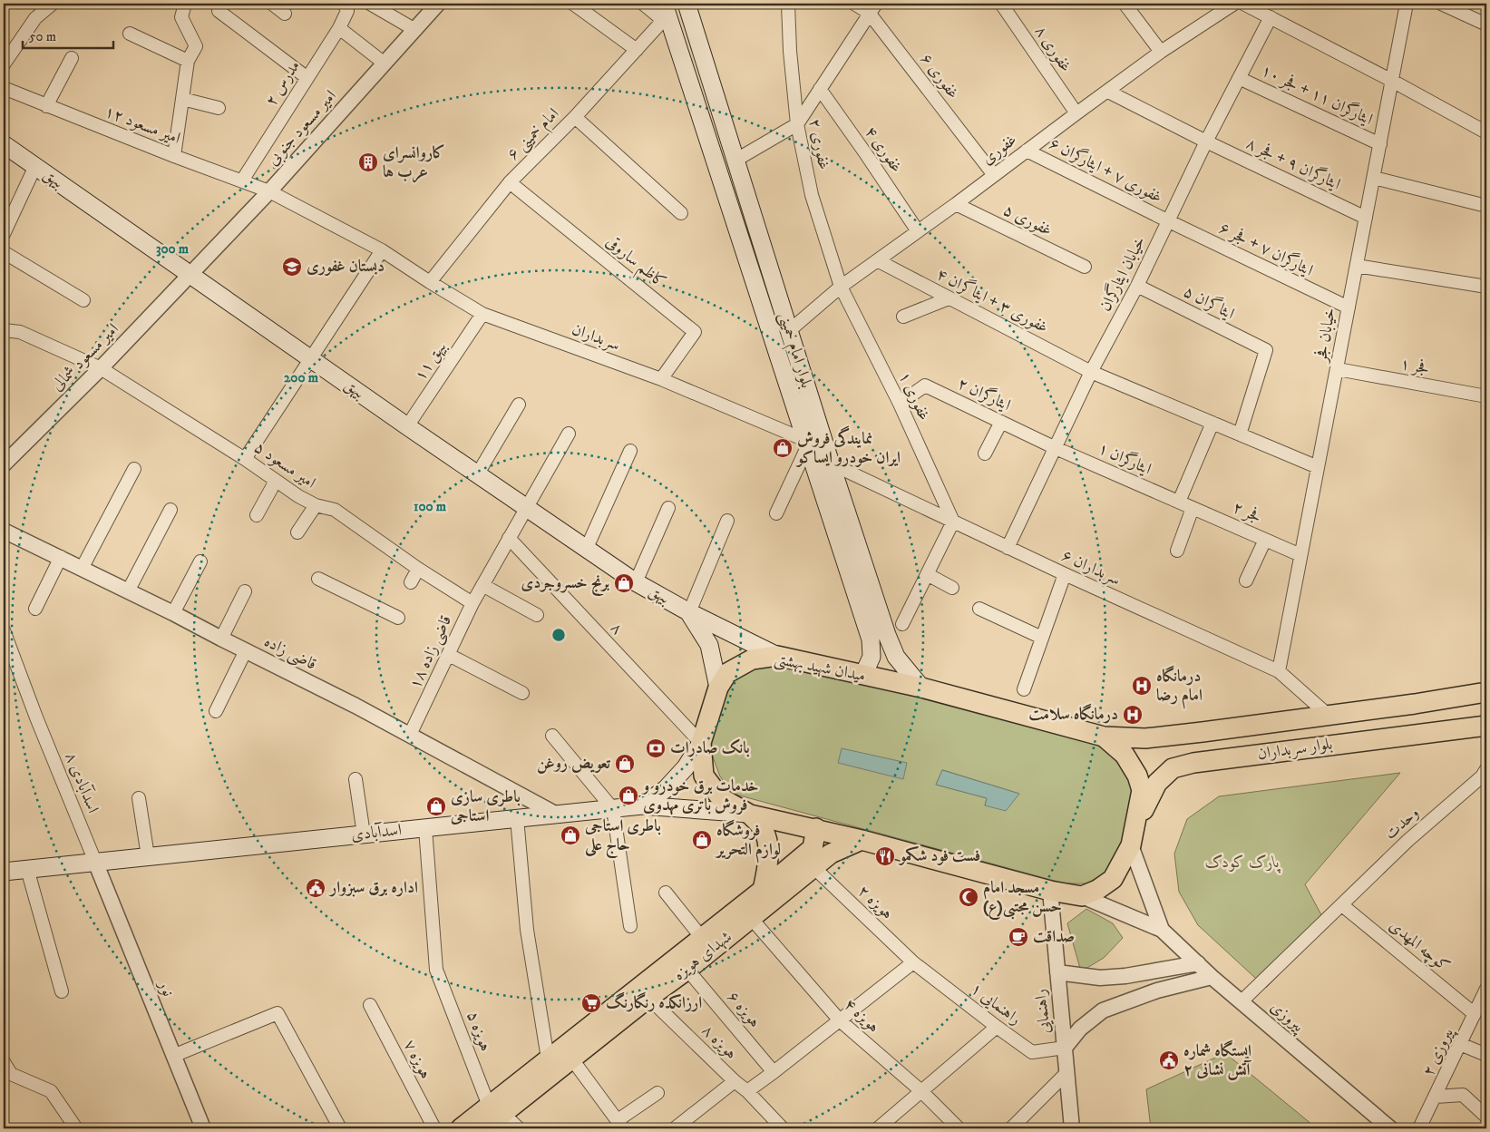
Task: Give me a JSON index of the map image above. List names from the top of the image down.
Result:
{
  "streets": {
    "main road": [
      "بیهق",
      "بلوار امام خمینی",
      "میدان شهید بهشتی",
      "بلوار سربداران",
      "اسدآبادی",
      "شهدای هویزه"
    ],
    "street": [
      "غفوری ۸",
      "غفوری ۶",
      "مدرس ۲",
      "ایثارگران ۱۱ + فجر ۱۰",
      "امیر مسعود ۱۲",
      "امیر مسعود جنوبی",
      "امام خمینی ۶",
      "غفوری ۲",
      "غفوری ۴",
      "غفوری",
      "ایثارگران ۹ + فجر ۸",
      "غفوری ۷ + ایثارگران ۶",
      "غفوری ۵",
      "ایثارگران ۷ + فجر ۶",
      "کاظم ساروقی",
      "خیابان ایثارگران",
      "غفوری ۳ + ایثاگران ۴",
      "ایثاگران ۵",
      "خیابان فجر",
      "سربداران",
      "امیر مسعود شمالی",
      "بیهق ۱۱",
      "فجر ۱",
      "ایثارگران ۲",
      "غفوری ۱",
      "ایثارگران ۱",
      "امیر مسعود ۵",
      "فجر ۲",
      "سربداران ۶",
      "۸",
      "قاضی زاده ۱۸",
      "قاضی زاده",
      "اسدآبادی ۸",
      "وحدت",
      "هویزه ۲",
      "کوچه المهدی",
      "نور",
      "راهنمایی ۱",
      "هویزه ۶",
      "راهنمایی",
      "هویزه ۴",
      "پیروزی",
      "هویزه ۵",
      "هویزه ۸",
      "پیروزی ۲",
      "هویزه ۷"
    ]
  },
  "crossings": [
    ["غفوری ۸", "غفوری"],
    ["غفوری ۶", "غفوری"],
    ["مدرس ۲", "امیر مسعود ۱۲"],
    ["ایثارگران ۱۱ + فجر ۱۰", "خیابان ایثارگران"],
    ["ایثارگران ۱۱ + فجر ۱۰", "خیابان فجر"],
    ["امیر مسعود ۱۲", "امیر مسعود جنوبی"],
    ["امیر مسعود ۱۲", "سربداران"],
    ["امیر مسعود جنوبی", "بیهق"],
    ["امیر مسعود جنوبی", "امیر مسعود شمالی"],
    ["امام خمینی ۶", "کاظم ساروقی"],
    ["امام خمینی ۶", "سربداران"],
    ["امام خمینی ۶", "بلوار امام خمینی"],
    ["غفوری ۲", "غفوری"],
    ["غفوری ۲", "غفوری ۱"],
    ["غفوری ۴", "غفوری"],
    ["غفوری", "ایثارگران ۹ + فجر ۸"],
    ["غفوری", "غفوری ۷ + ایثارگران ۶"],
    ["غفوری", "غفوری ۵"],
    ["غفوری", "غفوری ۳ + ایثاگران ۴"],
    ["غفوری", "بلوار امام خمینی"],
    ["غفوری", "غفوری ۱"],
    ["ایثارگران ۹ + فجر ۸", "خیابان ایثارگران"],
    ["ایثارگران ۹ + فجر ۸", "خیابان فجر"],
    ["غفوری ۷ + ایثارگران ۶", "ایثارگران ۷ + فجر ۶"],
    ["غفوری ۷ + ایثارگران ۶", "خیابان ایثارگران"],
    ["بیهق", "امیر مسعود شمالی"],
    ["بیهق", "بیهق ۱۱"],
    ["بیهق", "قاضی زاده ۱۸"],
    ["بیهق", "میدان شهید بهشتی"],
    ["ایثارگران ۷ + فجر ۶", "خیابان ایثارگران"],
    ["ایثارگران ۷ + فجر ۶", "خیابان فجر"],
    ["کاظم ساروقی", "سربداران"],
    ["خیابان ایثارگران", "غفوری ۳ + ایثاگران ۴"],
    ["خیابان ایثارگران", "ایثاگران ۵"],
    ["خیابان ایثارگران", "ایثارگران ۲"],
    ["خیابان ایثارگران", "ایثارگران ۱"],
    ["خیابان ایثارگران", "سربداران ۶"],
    ["غفوری ۳ + ایثاگران ۴", "ایثاگران ۵"],
    ["غفوری ۳ + ایثاگران ۴", "خیابان فجر"],
    ["خیابان فجر", "فجر ۱"],
    ["خیابان فجر", "فجر ۲"],
    ["خیابان فجر", "سربداران ۶"],
    ["سربداران", "بلوار امام خمینی"],
    ["سربداران", "بیهق ۱۱"],
    ["بلوار امام خمینی", "سربداران ۶"],
    ["بلوار امام خمینی", "میدان شهید بهشتی"],
    ["امیر مسعود شمالی", "امیر مسعود ۵"],
    ["ایثارگران ۲", "غفوری ۱"],
    ["ایثارگران ۲", "ایثارگران ۱"],
    ["غفوری ۱", "سربداران ۶"],
    ["ایثارگران ۱", "فجر ۲"],
    ["امیر مسعود ۵", "قاضی زاده ۱۸"],
    ["سربداران ۶", "بلوار سربداران"],
    ["۸", "قاضی زاده ۱۸"],
    ["۸", "میدان شهید بهشتی"],
    ["قاضی زاده ۱۸", "قاضی زاده"],
    ["قاضی زاده", "اسدآبادی"],
    ["میدان شهید بهشتی", "بلوار سربداران"],
    ["میدان شهید بهشتی", "اسدآبادی"],
    ["میدان شهید بهشتی", "شهدای هویزه"],
    ["میدان شهید بهشتی", "راهنمایی"],
    ["اسدآبادی ۸", "اسدآبادی"],
    ["اسدآبادی ۸", "نور"],
    ["وحدت", "کوچه المهدی"],
    ["وحدت", "پیروزی"],
    ["اسدآبادی", "نور"],
    ["اسدآبادی", "هویزه ۵"],
    ["هویزه ۲", "شهدای هویزه"],
    ["هویزه ۲", "راهنمایی ۱"],
    ["کوچه المهدی", "پیروزی ۲"],
    ["شهدای هویزه", "هویزه ۶"],
    ["شهدای هویزه", "هویزه ۴"],
    ["شهدای هویزه", "هویزه ۵"],
    ["شهدای هویزه", "هویزه ۸"],
    ["راهنمایی ۱", "راهنمایی"]
  ],
  "parks": ["پارک کودک"],
  "places": {
    "building": ["کاروانسرای عرب ها"],
    "school or university": ["دبستان غفوری"],
    "shop": [
      "نمایندگی فروش ایران خودرو ایساکو",
      "برنج خسروجردی",
      "تعویض روغن",
      "خدمات برق خودرو و فروش باتری مهدوی",
      "باطری سازی استاجی",
      "باطری استاجی حاج علی",
      "فروشگاه لوازم التحریر"
    ],
    "hospital": ["درمانگاه امام رضا", "درمانگاه سلامت"],
    "bank": ["بانک صادرات"],
    "restaurant": ["فست فود شکمو"],
    "public building": ["اداره برق سبزوار", "ایستگاه شماره ۲ آتش نشانی"],
    "mosque": ["مسجد امام حسن مجتبی(ع)"],
    "cafe": ["صداقت"],
    "supermarket": ["ارزانکده رنگارنگ"]
  },
  "scale_bar": "50 m",
  "rings": ["300 m", "200 m", "100 m"]
}
